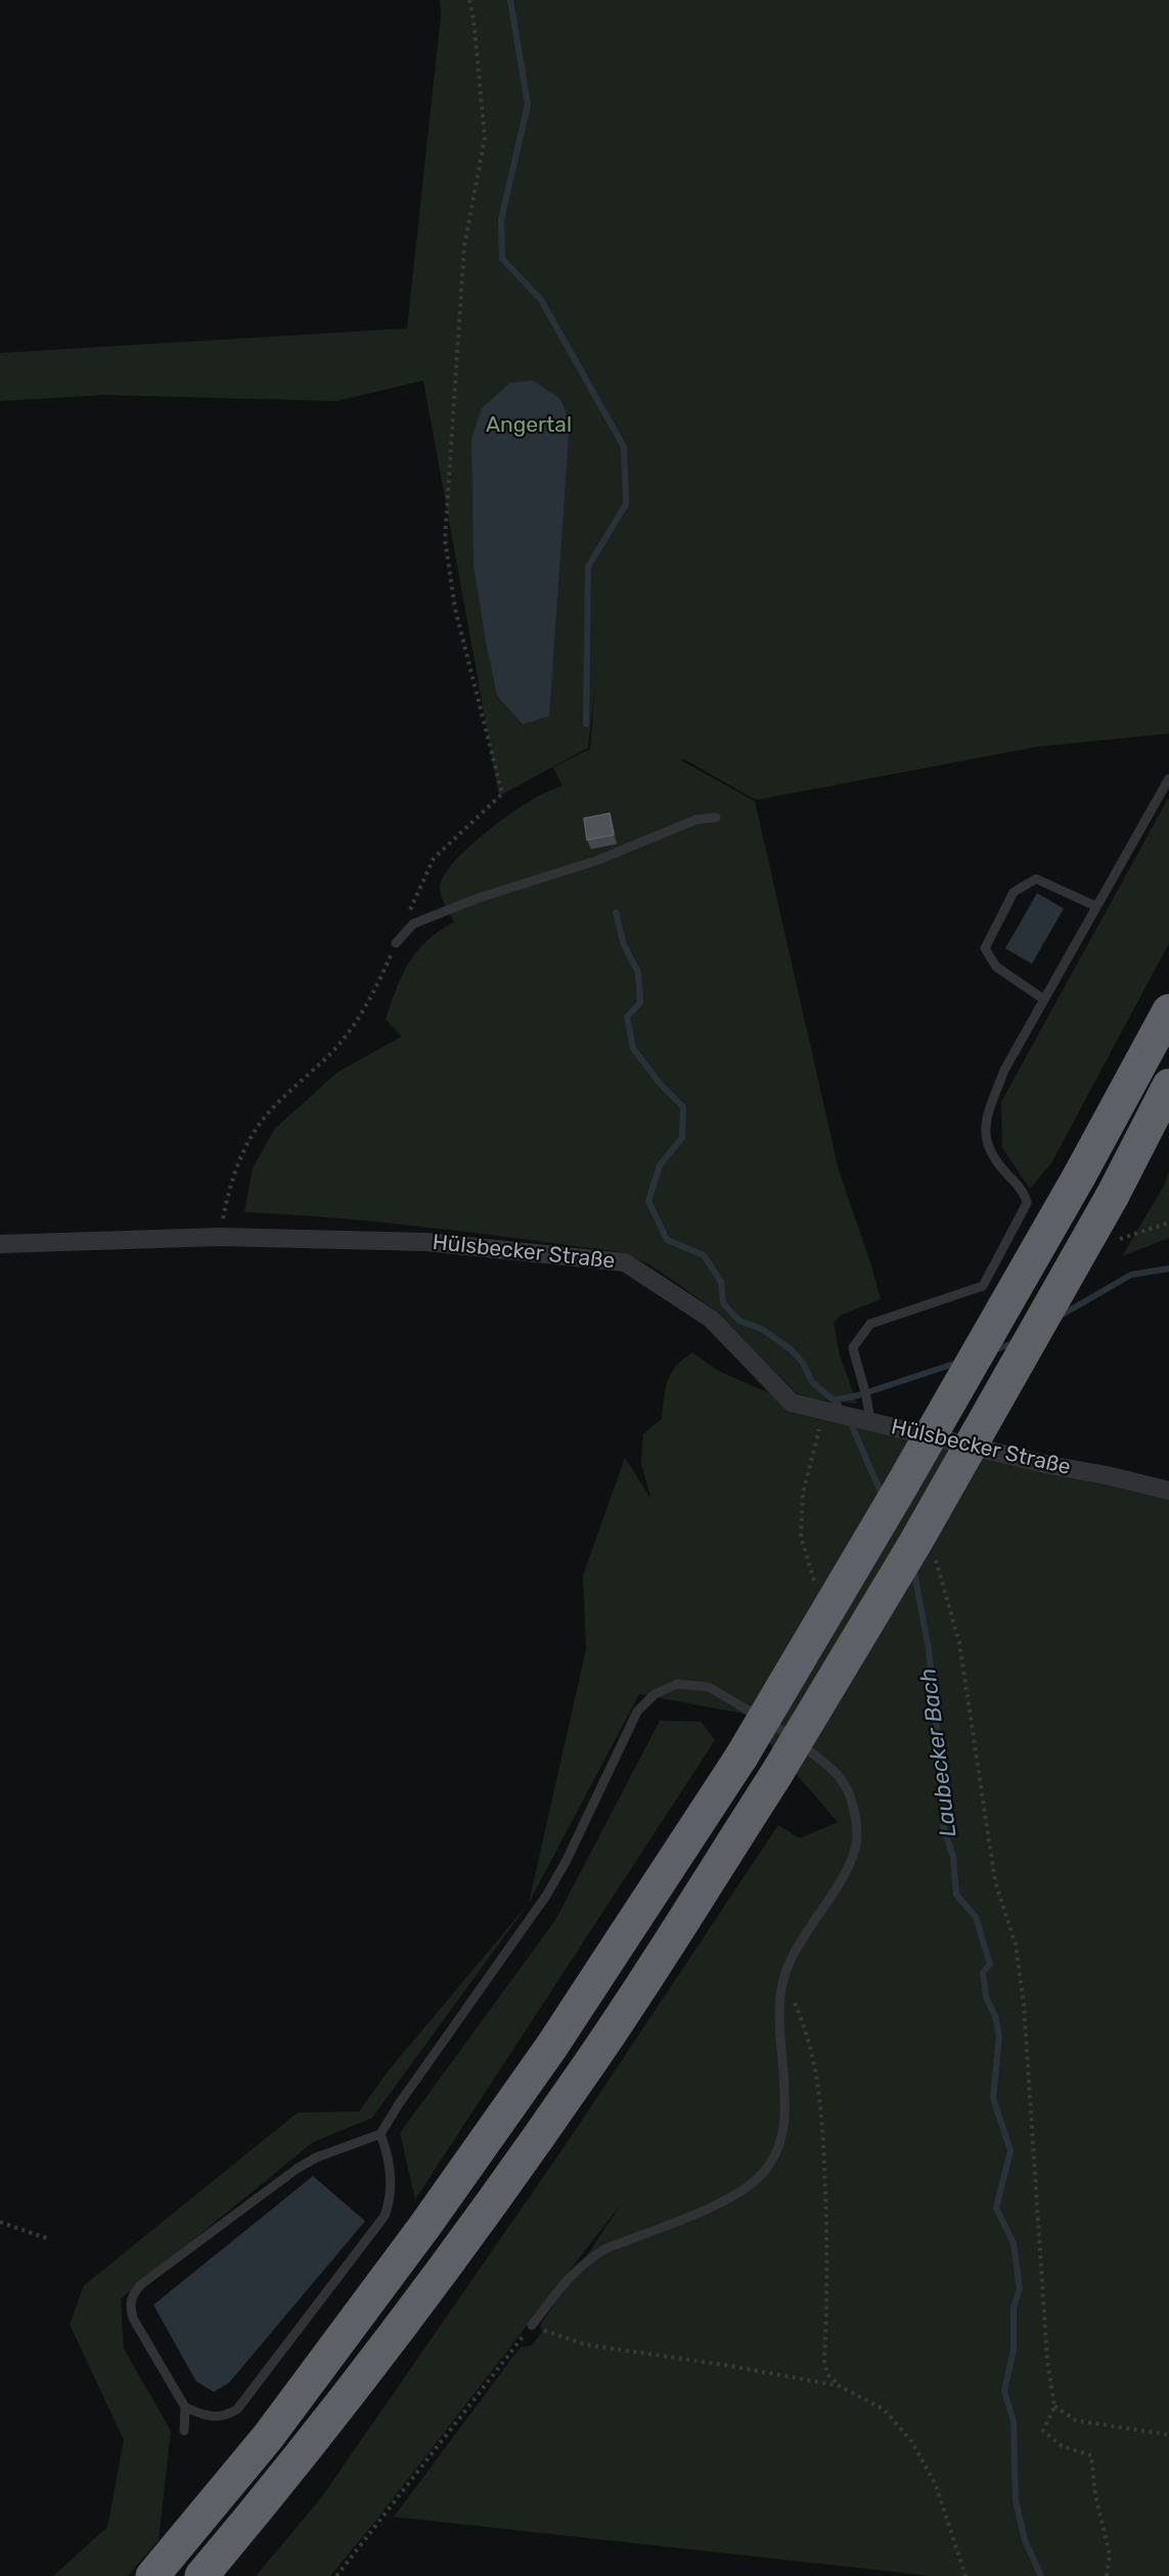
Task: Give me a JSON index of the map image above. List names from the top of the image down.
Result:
{
  "streets": {
    "street": ["Hülsbecker Straße"]
  },
  "water": ["Laubecker Bach"],
  "parks": ["Angertal"]
}
